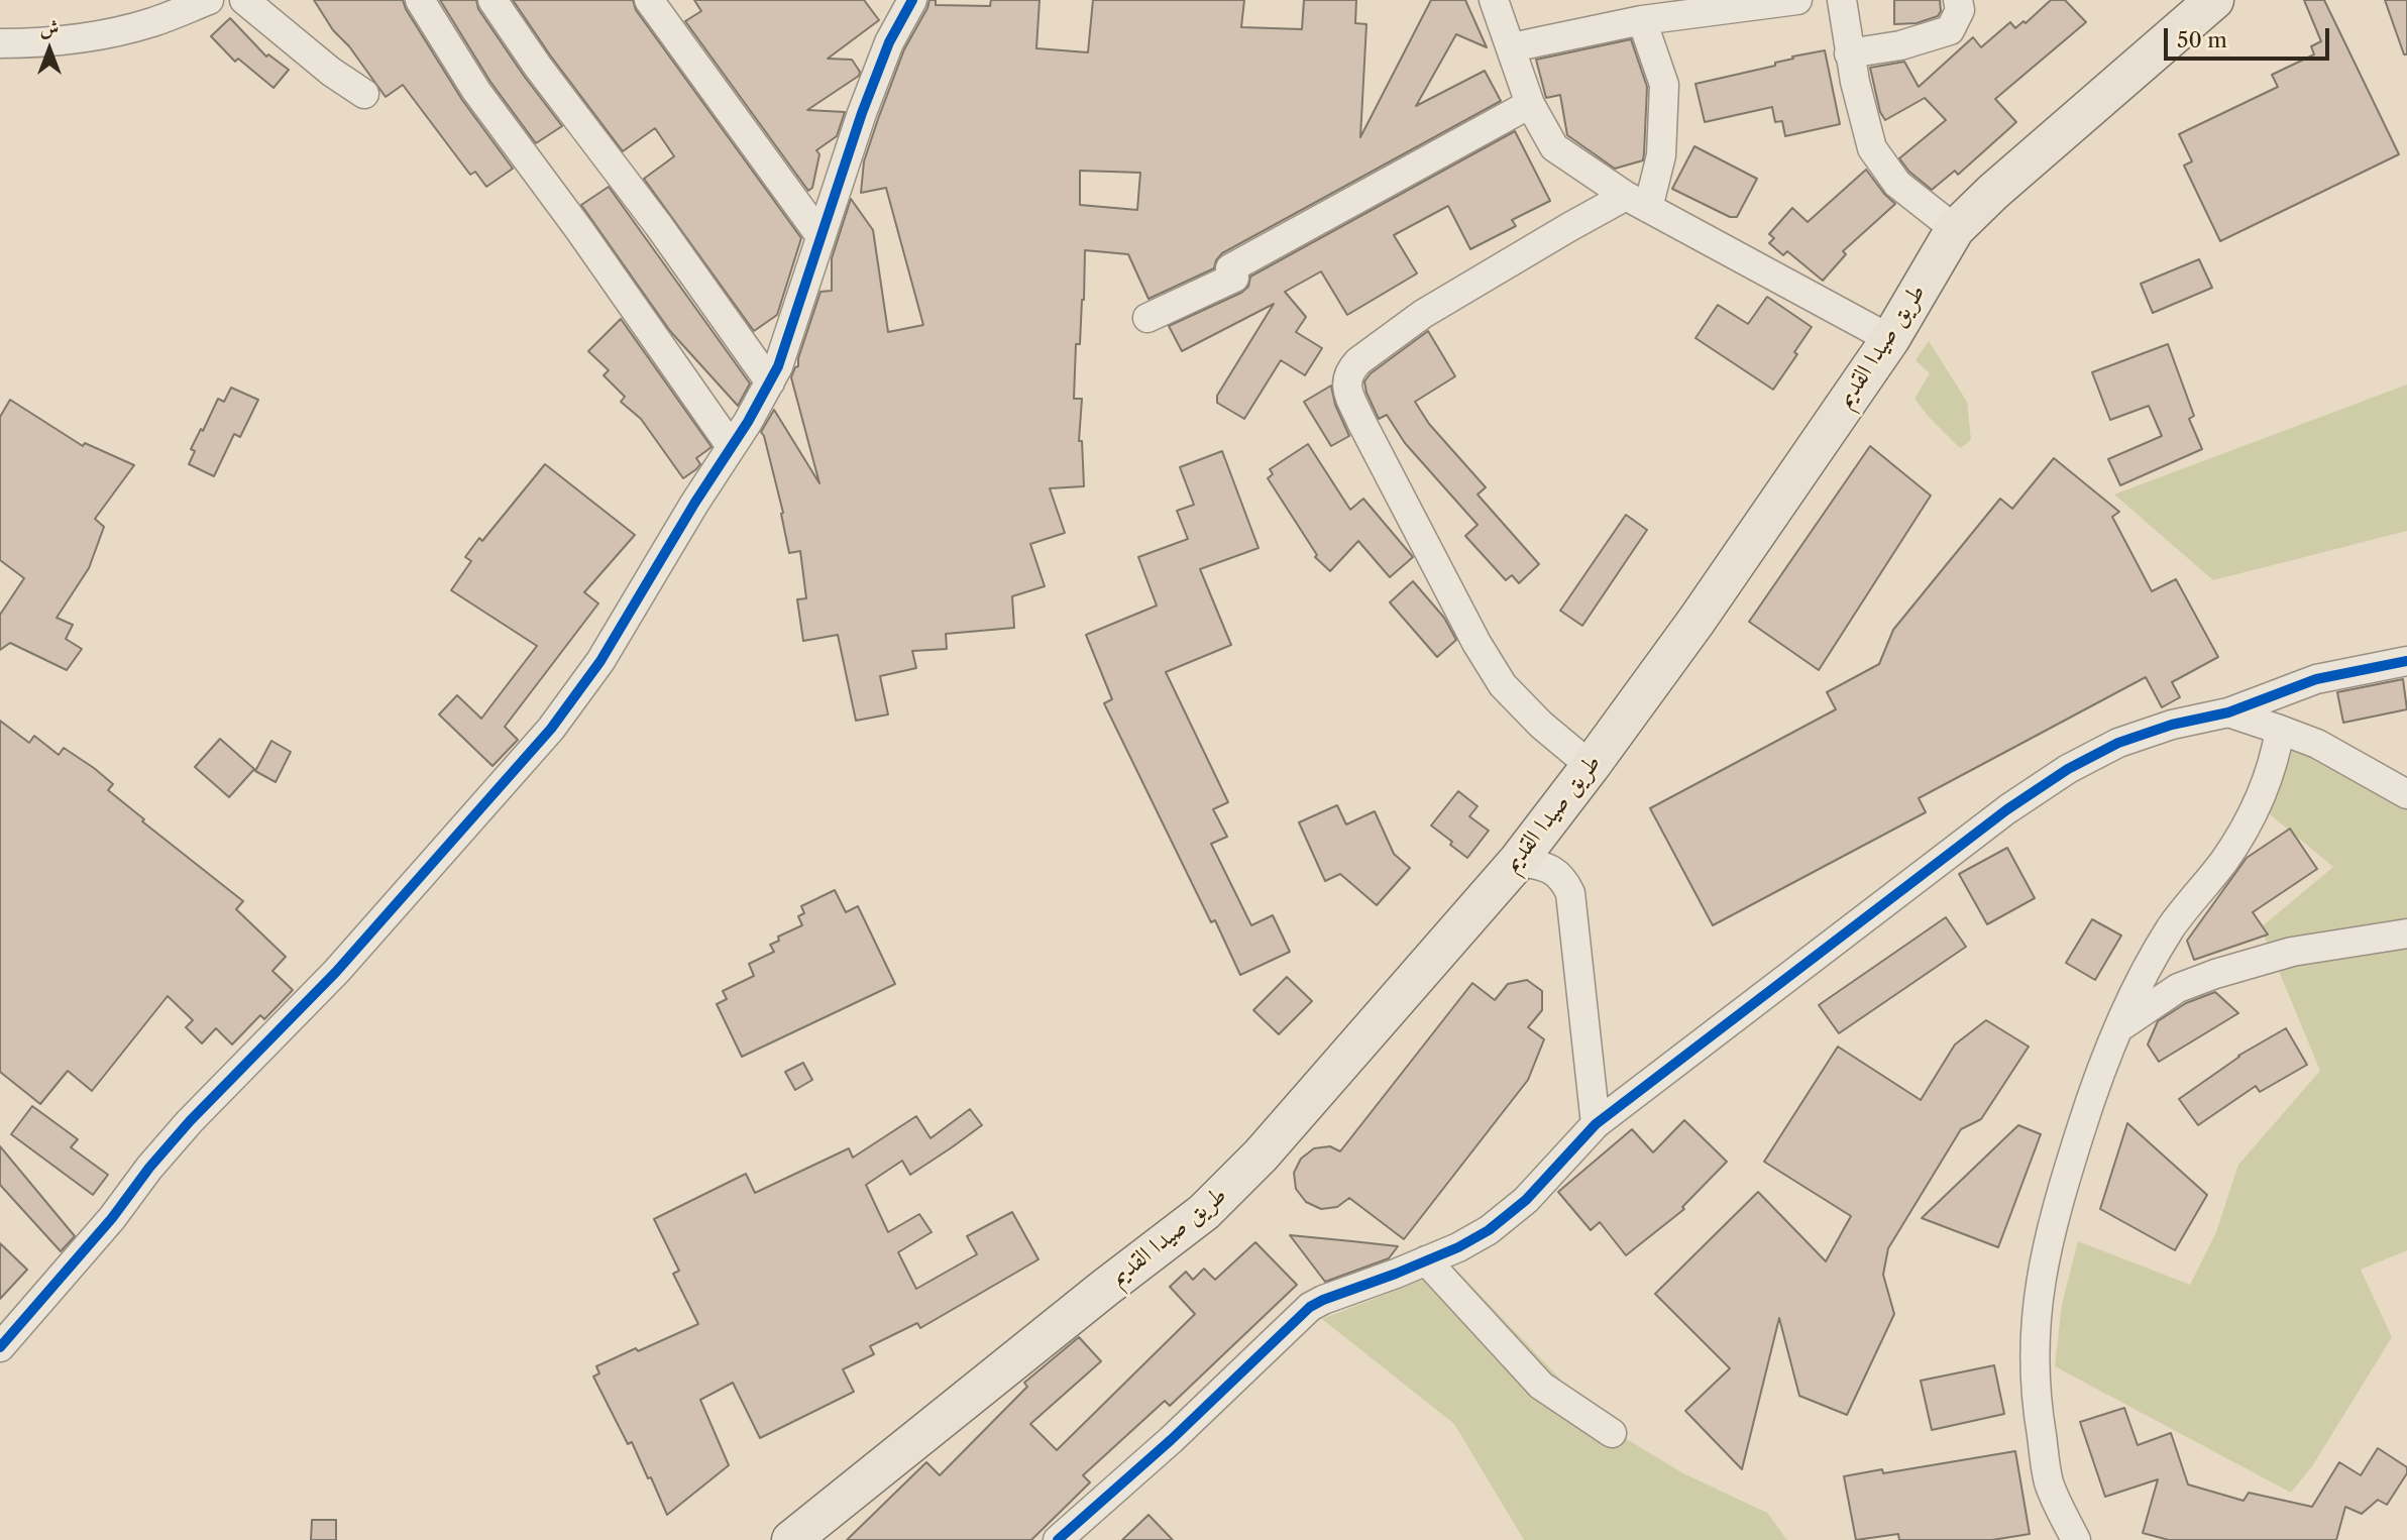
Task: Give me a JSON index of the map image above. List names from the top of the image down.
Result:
{
  "streets": {
    "highway": ["طريق صيدا القديم"]
  },
  "scale_bar": "50 m",
  "north": "top"
}
